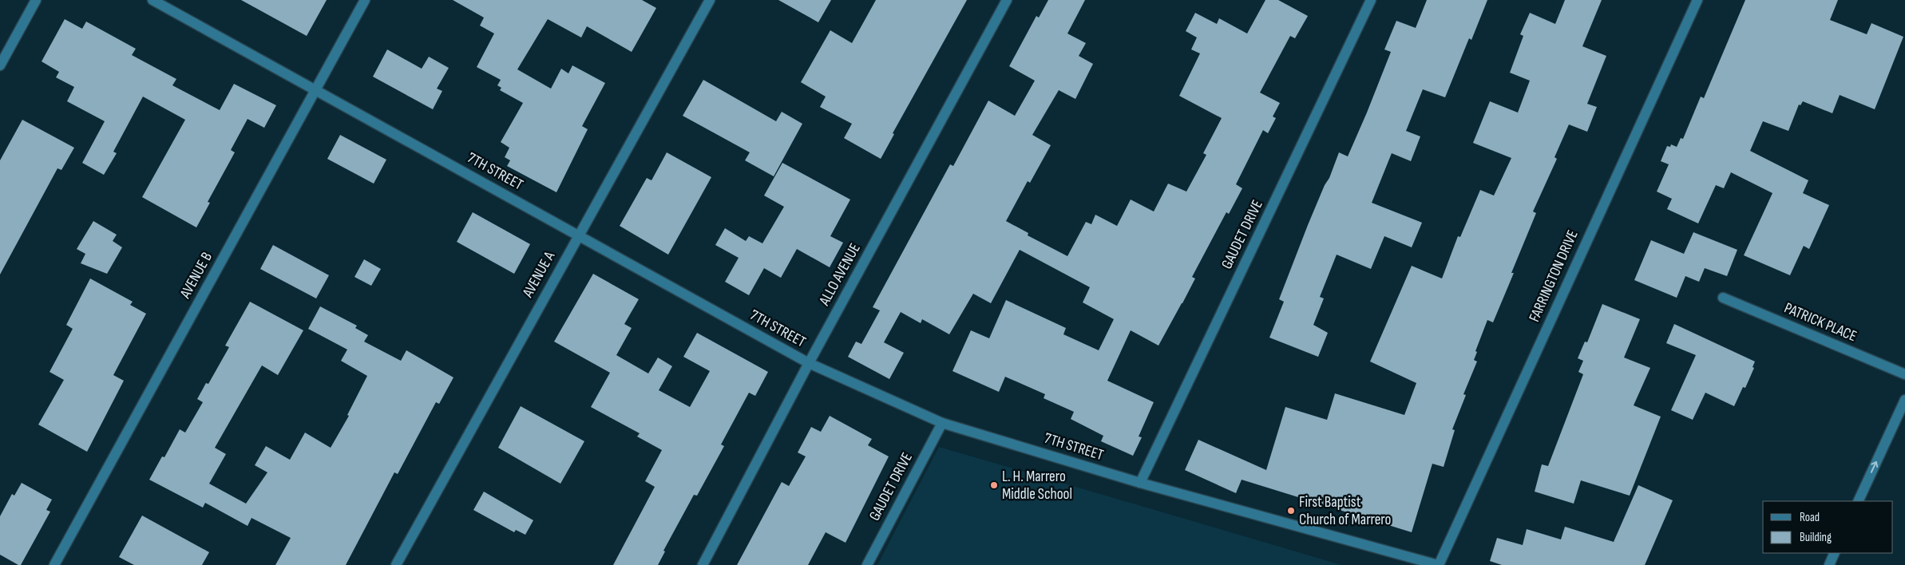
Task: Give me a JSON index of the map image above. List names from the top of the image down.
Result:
{
  "streets": {
    "street": [
      "7TH STREET",
      "GAUDET DRIVE",
      "AVENUE A",
      "ALLO AVENUE",
      "AVENUE B",
      "FARRINGTON DRIVE",
      "PATRICK PLACE"
    ]
  },
  "crossings": [
    ["7TH STREET", "GAUDET DRIVE"],
    ["7TH STREET", "AVENUE A"],
    ["7TH STREET", "ALLO AVENUE"],
    ["7TH STREET", "AVENUE B"],
    ["7TH STREET", "FARRINGTON DRIVE"]
  ],
  "places": ["L. H. Marrero Middle School", "First Baptist Church of Marrero"],
  "legend": ["Road", "Building"]
}
